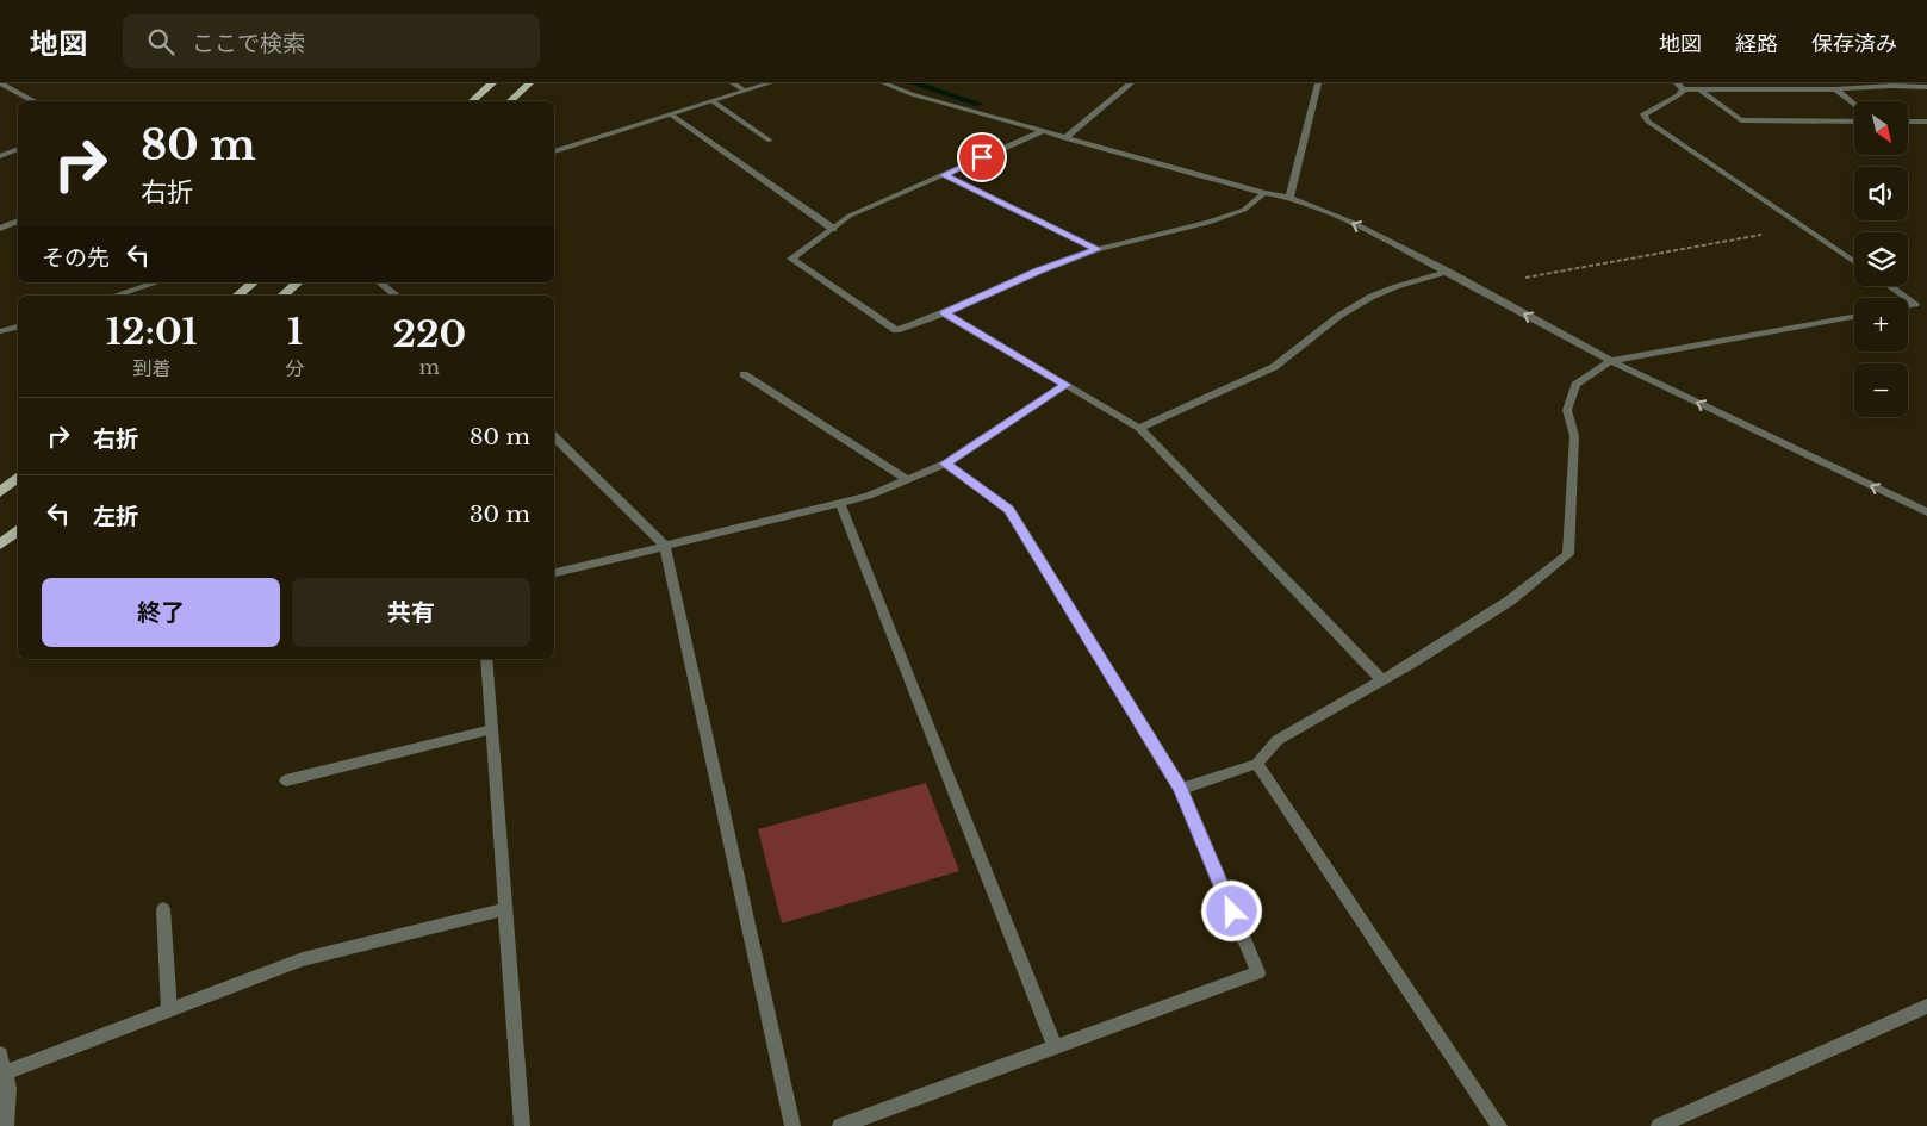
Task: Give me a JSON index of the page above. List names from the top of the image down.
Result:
{
  "north": "bottom right",
  "page": {
    "header": "地図",
    "search": "ここで検索",
    "nav": ["地図", "経路", "保存済み"],
    "map_buttons": ["+", "−"],
    "turn": ["80 m", "右折"],
    "then": "その先",
    "eta": [
      "12:01",
      "到着",
      "1",
      "分",
      "220",
      "m"
    ],
    "list": [
      {
        "name": "右折",
        "value": "80 m"
      },
      {
        "name": "左折",
        "value": "30 m"
      }
    ],
    "buttons": ["終了", "共有"]
  }
}
